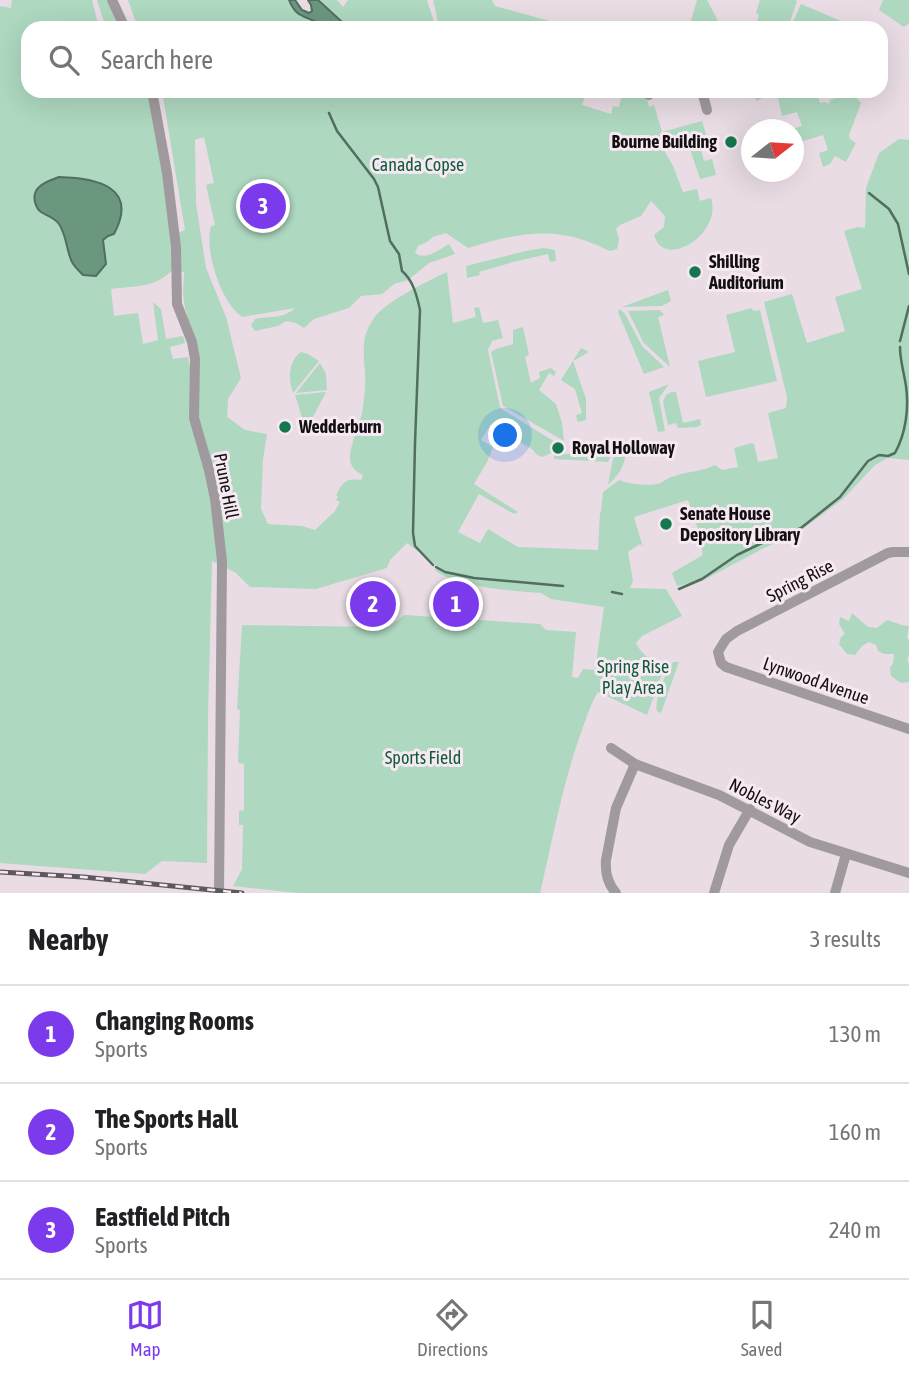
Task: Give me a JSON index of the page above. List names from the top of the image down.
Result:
{
  "streets": {
    "street": [
      "Prune Hill",
      "Spring Rise",
      "Lynwood Avenue",
      "Nobles Way"
    ]
  },
  "crossings": [
    ["Spring Rise", "Lynwood Avenue"]
  ],
  "parks": ["Canada Copse", "Spring Rise Play Area", "Sports Field"],
  "places": [
    "Bourne Building",
    "Shilling Auditorium",
    "Wedderburn",
    "Royal Holloway",
    "Senate House Depository Library"
  ],
  "north": "right",
  "page": {
    "search": "Search here",
    "pins": ["3", "1", "2"],
    "heading": ["Nearby", "3 results"],
    "list": [
      {
        "mark": "1",
        "name": "Changing Rooms",
        "note": "Sports",
        "value": "130 m"
      },
      {
        "mark": "2",
        "name": "The Sports Hall",
        "note": "Sports",
        "value": "160 m"
      },
      {
        "mark": "3",
        "name": "Eastfield Pitch",
        "note": "Sports",
        "value": "240 m"
      }
    ],
    "nav": ["Map", "Directions", "Saved"]
  }
}
